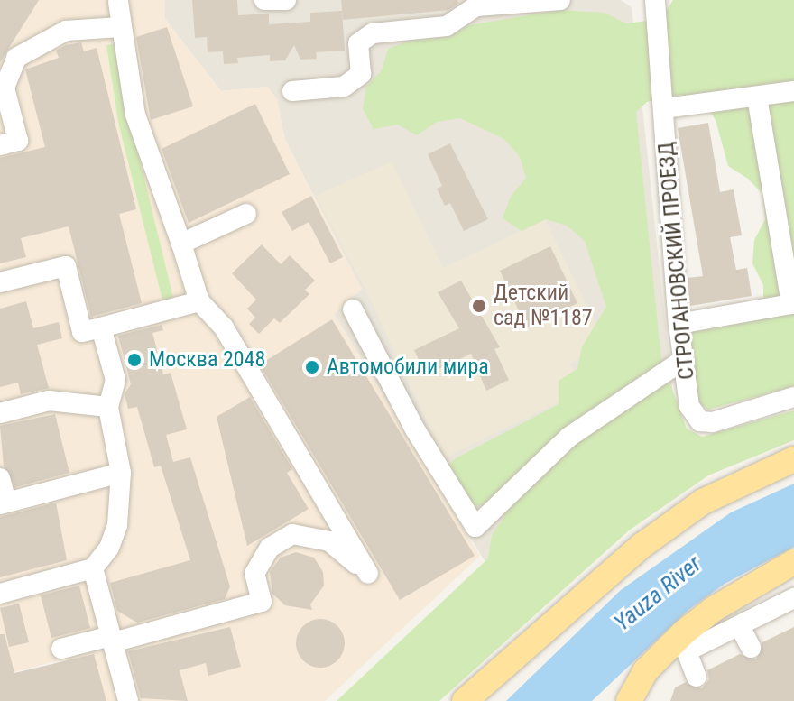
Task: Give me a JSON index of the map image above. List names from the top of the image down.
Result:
{
  "streets": {
    "street": ["СТРОГАНОВСКИЙ ПРОЕЗД"]
  },
  "water": ["Yauza River"],
  "places": ["Детский сад №1187", "Москва 2048", "Автомобили мира"]
}
